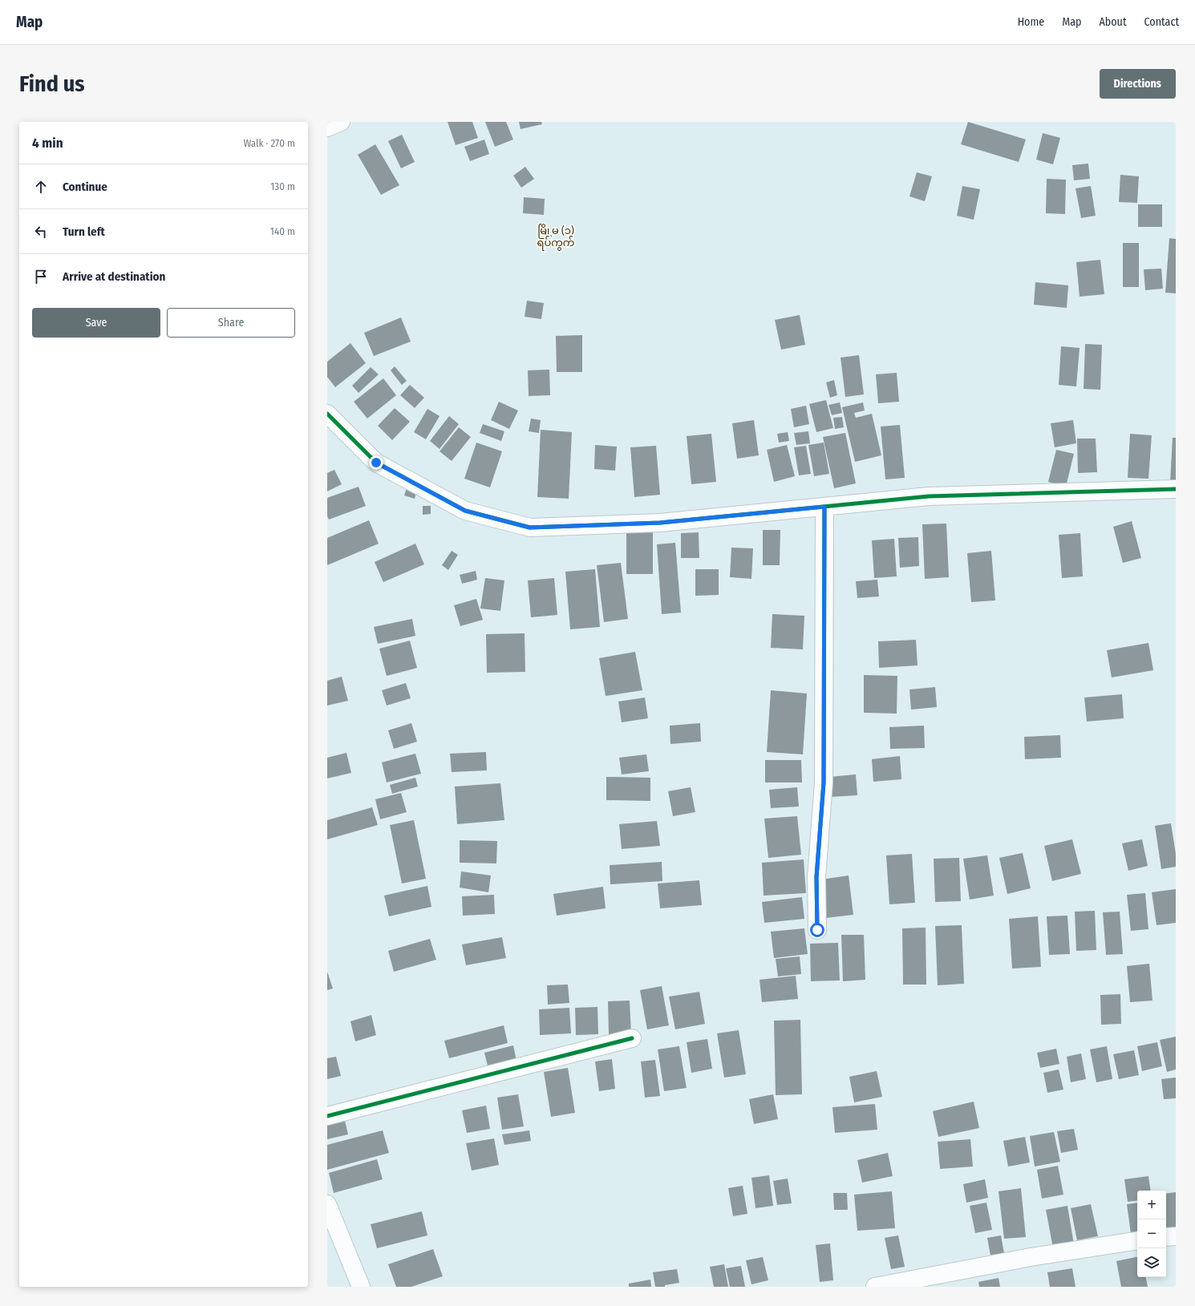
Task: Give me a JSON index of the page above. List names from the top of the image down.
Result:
{
  "districts": ["မြို့မ (၁) ရပ်ကွက်"],
  "page": {
    "header": "Map",
    "nav": [
      "Home",
      "Map",
      "About",
      "Contact"
    ],
    "buttons": [
      "Directions",
      ["Save", "Share"]
    ],
    "title": "Find us",
    "heading": ["4 min", "Walk · 270 m"],
    "list": [
      ["Continue", "130 m"],
      ["Turn left", "140 m"],
      "Arrive at destination"
    ],
    "map_buttons": ["+", "−"]
  }
}
